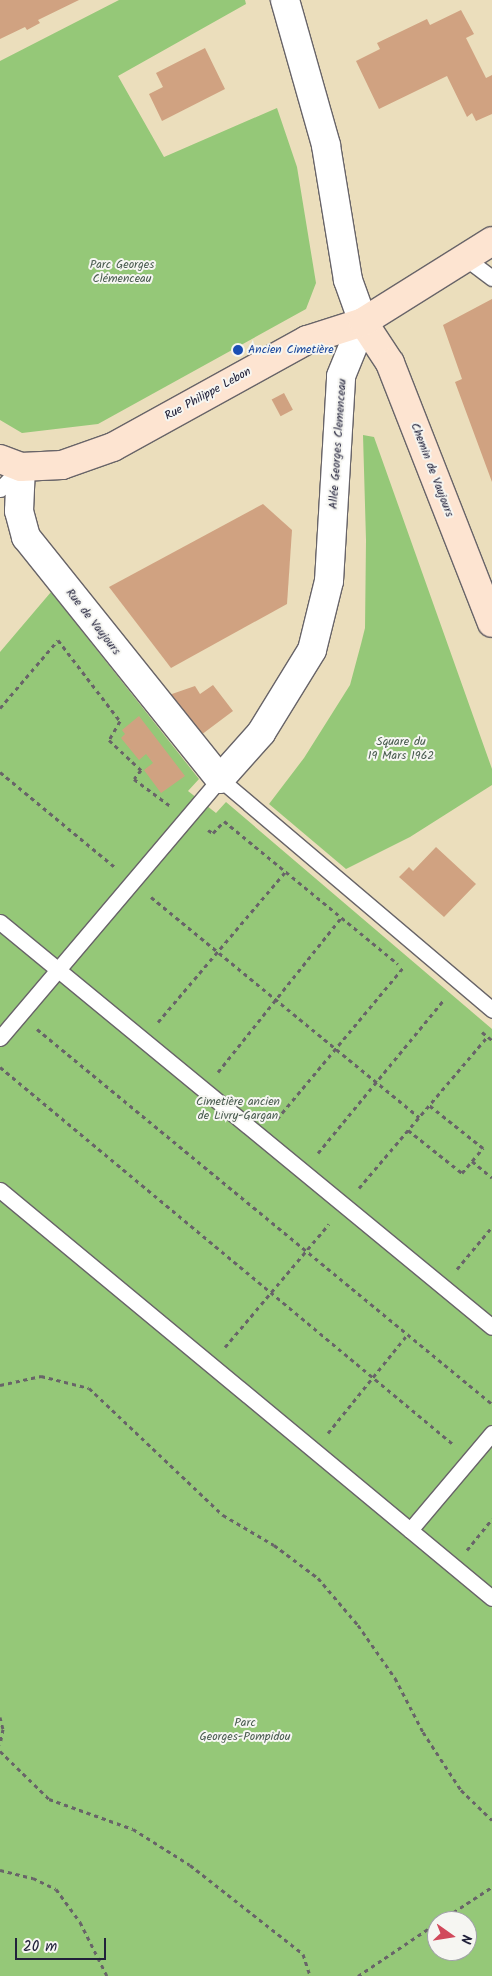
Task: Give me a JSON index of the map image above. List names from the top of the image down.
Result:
{
  "streets": {
    "street": [
      "Rue Philippe Lebon",
      "Allée Georges Clemenceau",
      "Chemin de Vaujours",
      "Rue de Vaujours"
    ]
  },
  "crossings": [
    ["Rue Philippe Lebon", "Allée Georges Clemenceau"],
    ["Rue Philippe Lebon", "Chemin de Vaujours"],
    ["Rue Philippe Lebon", "Rue de Vaujours"],
    ["Allée Georges Clemenceau", "Chemin de Vaujours"],
    ["Allée Georges Clemenceau", "Rue de Vaujours"]
  ],
  "parks": [
    "Parc Georges Clémenceau",
    "Square du 19 Mars 1962",
    "Cimetière ancien de Livry-Gargan",
    "Parc Georges-Pompidou"
  ],
  "places": ["Ancien Cimetière"],
  "scale_bar": "20 m",
  "north": "right"
}
